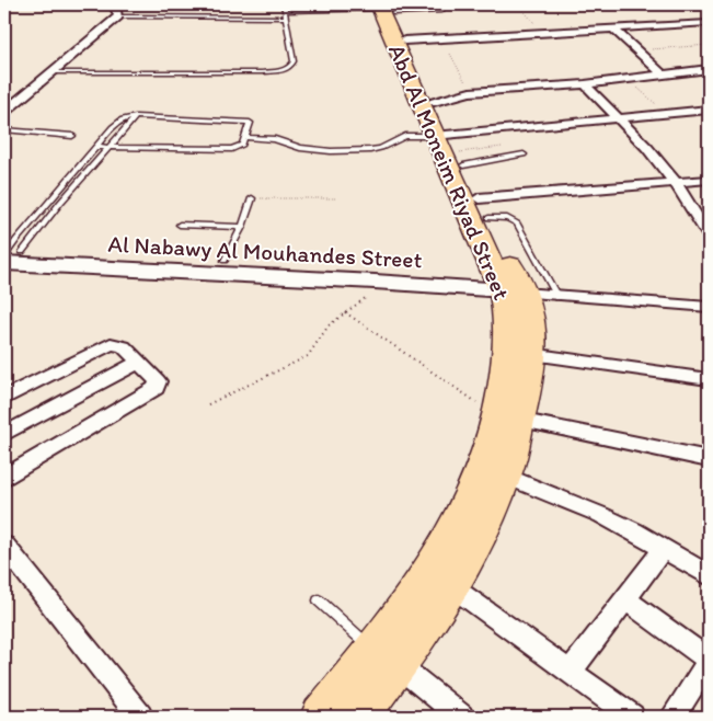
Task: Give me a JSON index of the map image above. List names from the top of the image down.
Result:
{
  "streets": {
    "highway": ["Abd Al Moneim Riyad Street"],
    "street": ["Al Nabawy Al Mouhandes Street"]
  },
  "crossings": [
    ["Abd Al Moneim Riyad Street", "Al Nabawy Al Mouhandes Street"]
  ]
}
